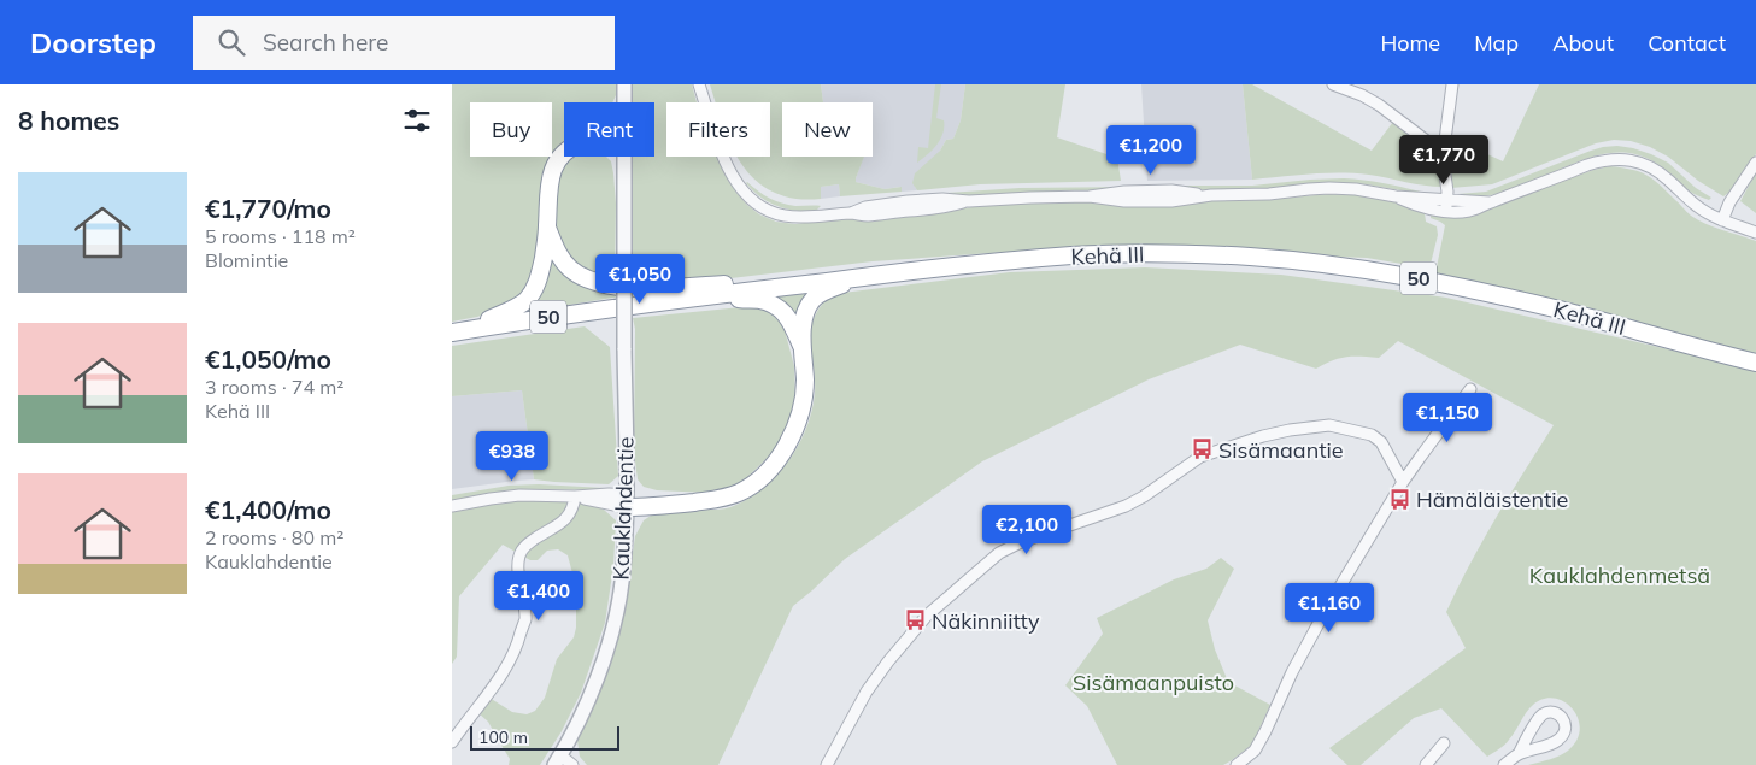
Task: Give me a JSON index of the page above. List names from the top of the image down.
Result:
{
  "streets": {
    "highway": ["Kehä III", "50"],
    "street": ["Kauklahdentie"]
  },
  "parks": ["Kauklahdenmetsä", "Sisämaanpuisto"],
  "places": {
    "bus stop": ["Sisämaantie", "Hämäläistentie", "Näkinniitty"]
  },
  "scale_bar": "100 m",
  "page": {
    "header": "Doorstep",
    "search": "Search here",
    "nav": [
      "Home",
      "Map",
      "About",
      "Contact"
    ],
    "heading": "8 homes",
    "chip": [
      "Buy",
      "Rent",
      "Filters",
      "New"
    ],
    "price": [
      "€1,200",
      "€1,770",
      "€1,050",
      "€1,150",
      "€938",
      "€2,100",
      "€1,400",
      "€1,160"
    ],
    "list": [
      {
        "name": "€1,770/mo",
        "note": "5 rooms · 118 m² · Blomintie"
      },
      {
        "name": "€1,050/mo",
        "note": "3 rooms · 74 m² · Kehä III"
      },
      {
        "name": "€1,400/mo",
        "note": "2 rooms · 80 m² · Kauklahdentie"
      }
    ],
    "scale": "100 m"
  }
}
